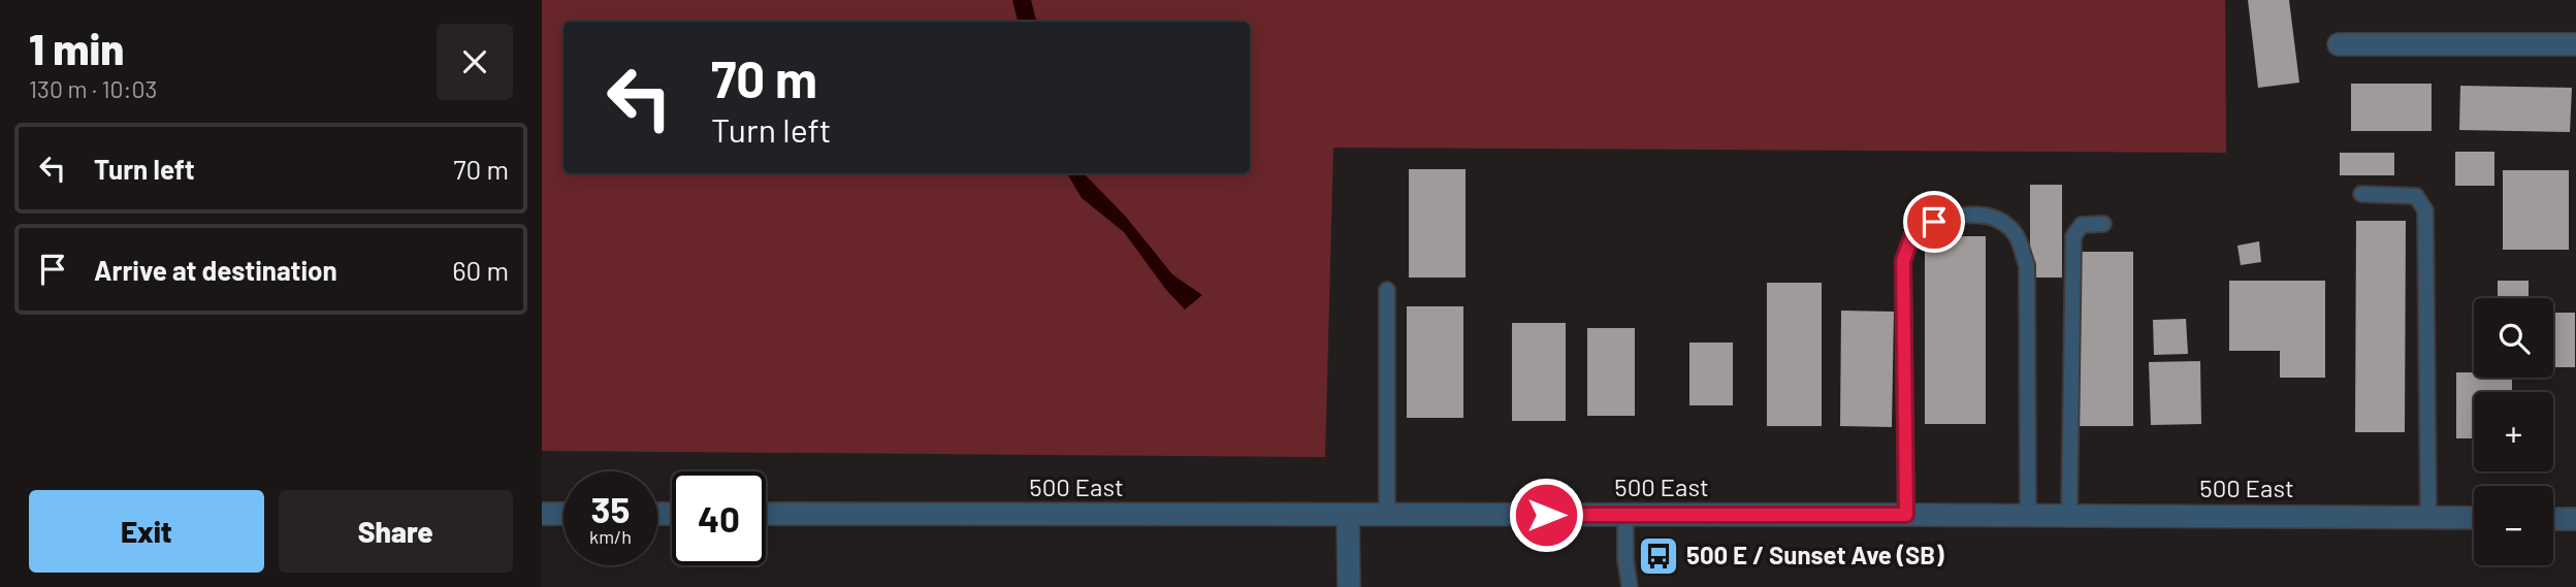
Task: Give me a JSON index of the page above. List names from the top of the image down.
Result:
{
  "streets": {
    "street": ["500 East"]
  },
  "places": {
    "bus stop": ["500 E / Sunset Ave (SB)"]
  },
  "page": {
    "heading": ["1 min", "130 m · 10:03"],
    "turn": ["70 m", "Turn left"],
    "list": [
      {
        "name": "Turn left",
        "value": "70 m"
      },
      {
        "name": "Arrive at destination",
        "value": "60 m"
      }
    ],
    "map_buttons": ["+", "−"],
    "speed": "35 km/h",
    "limit": "40",
    "buttons": ["Exit", "Share"]
  }
}
